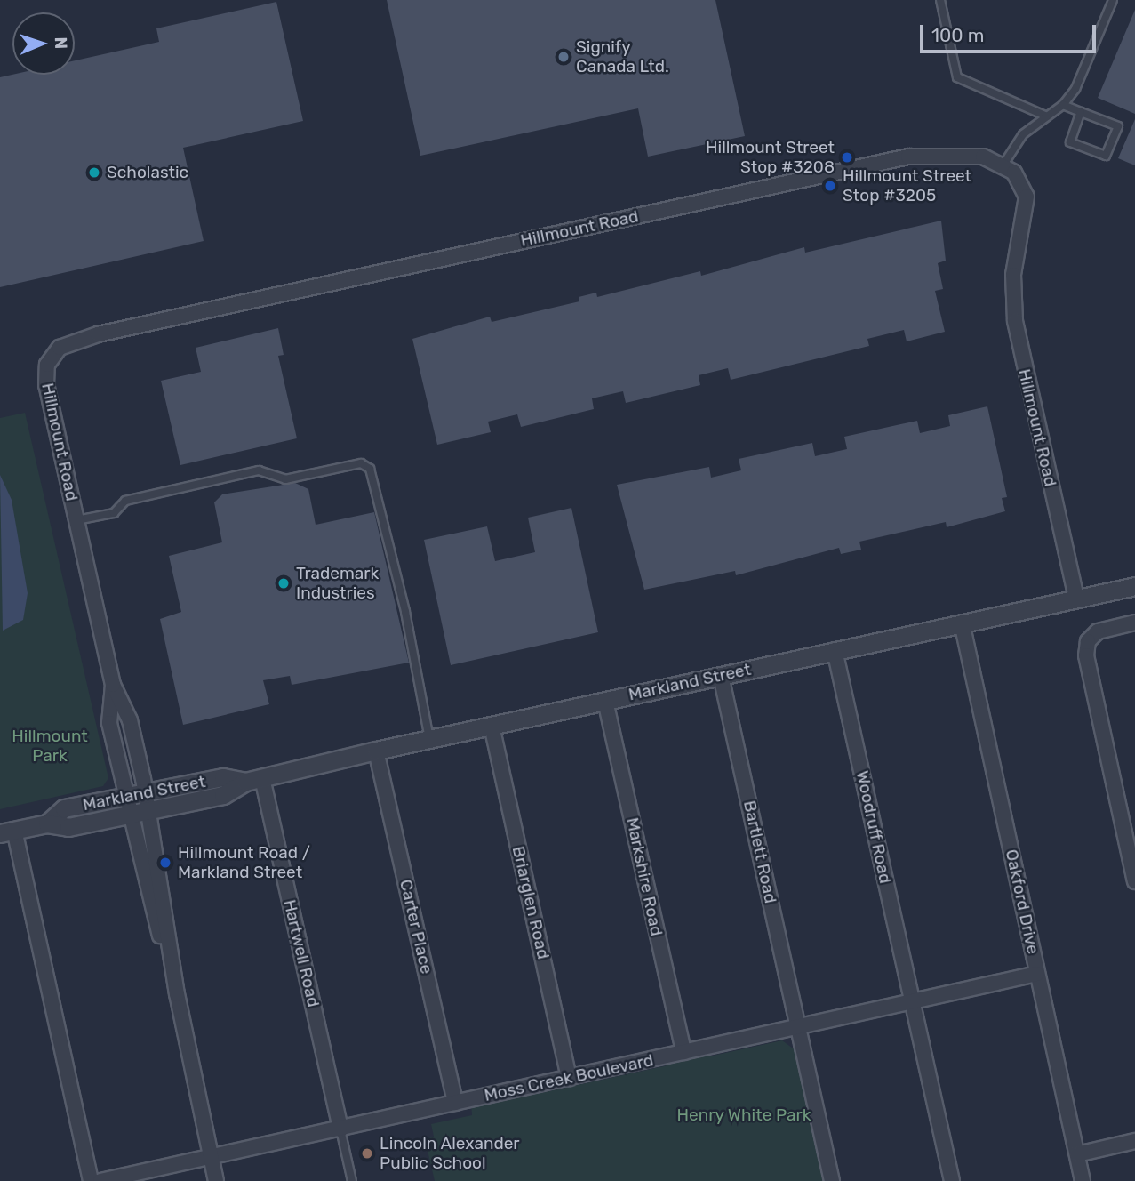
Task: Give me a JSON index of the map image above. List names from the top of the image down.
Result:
{
  "streets": {
    "street": [
      "Hillmount Road",
      "Markland Street",
      "Woodruff Road",
      "Bartlett Road",
      "Markshire Road",
      "Oakford Drive",
      "Briarglen Road",
      "Carter Place",
      "Hartwell Road",
      "Moss Creek Boulevard"
    ]
  },
  "crossings": [
    ["Hillmount Road", "Markland Street"],
    ["Hillmount Road", "Moss Creek Boulevard"],
    ["Markland Street", "Woodruff Road"],
    ["Markland Street", "Bartlett Road"],
    ["Markland Street", "Markshire Road"],
    ["Markland Street", "Oakford Drive"],
    ["Markland Street", "Briarglen Road"],
    ["Markland Street", "Carter Place"],
    ["Markland Street", "Hartwell Road"],
    ["Woodruff Road", "Moss Creek Boulevard"],
    ["Bartlett Road", "Moss Creek Boulevard"],
    ["Markshire Road", "Moss Creek Boulevard"],
    ["Oakford Drive", "Moss Creek Boulevard"],
    ["Briarglen Road", "Moss Creek Boulevard"],
    ["Carter Place", "Moss Creek Boulevard"],
    ["Hartwell Road", "Moss Creek Boulevard"]
  ],
  "parks": ["Hillmount Park", "Henry White Park"],
  "places": [
    "Signify Canada Ltd.",
    "Hillmount Street Stop #3208",
    "Scholastic",
    "Hillmount Street Stop #3205",
    "Trademark Industries",
    "Hillmount Road / Markland Street",
    "Lincoln Alexander Public School"
  ],
  "scale_bar": "100 m",
  "north": "right"
}
